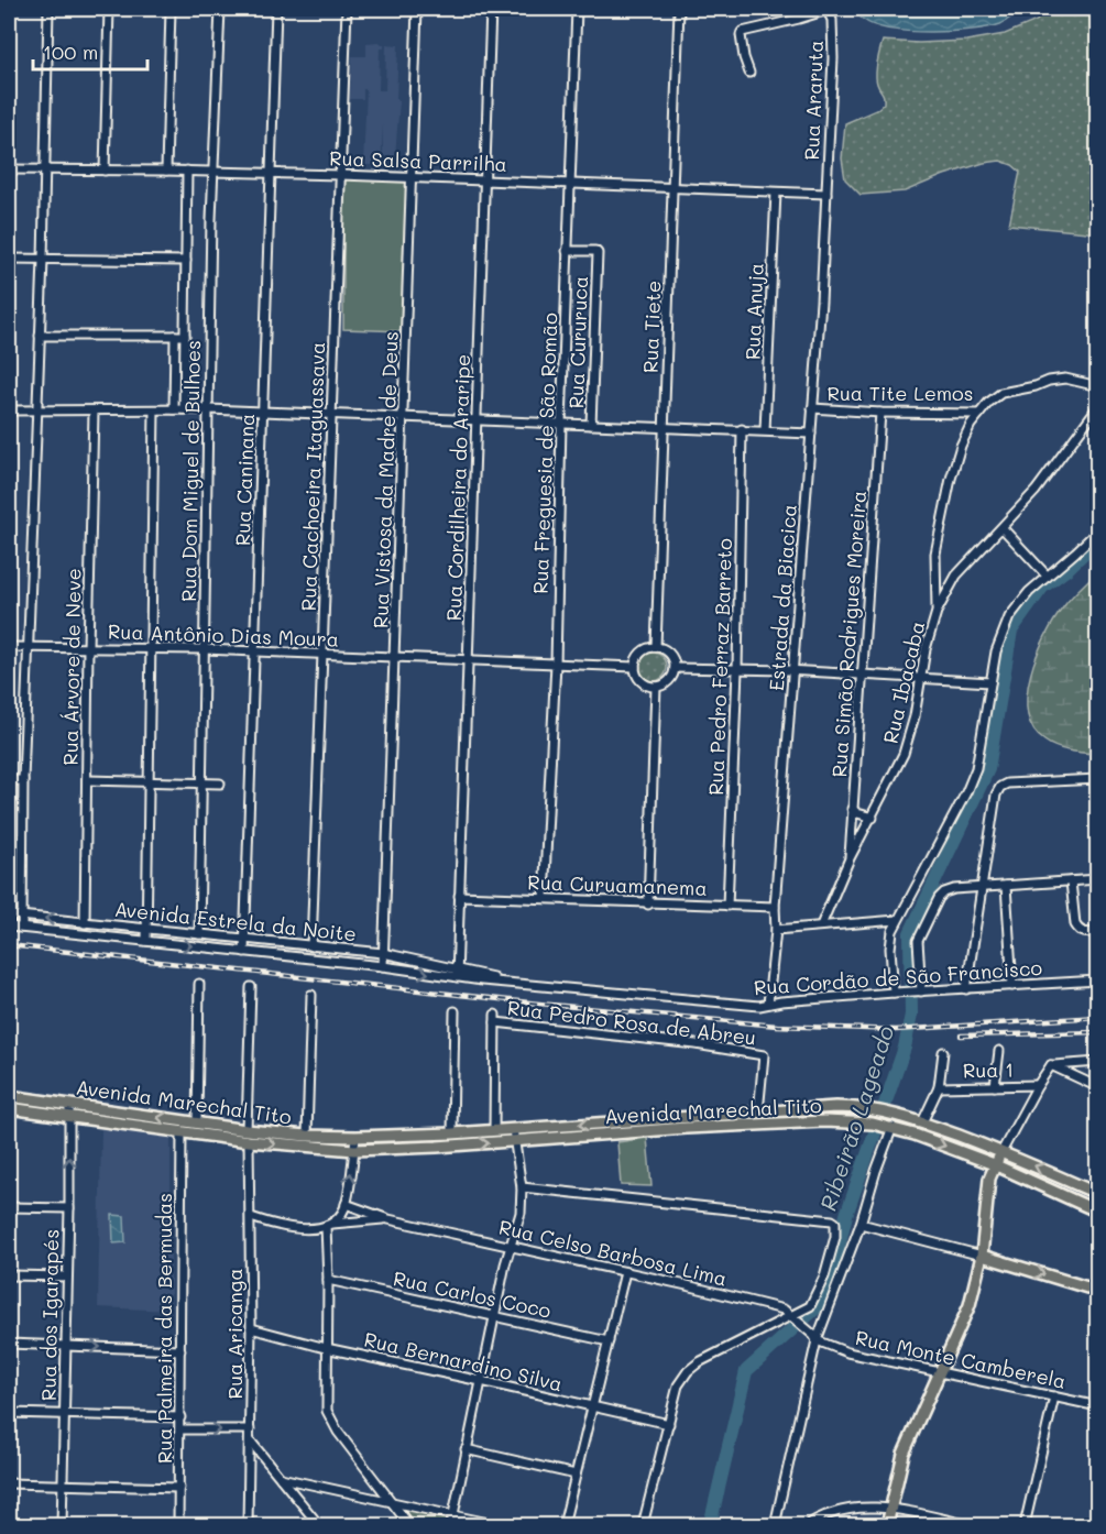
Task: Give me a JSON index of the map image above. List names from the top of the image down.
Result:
{
  "streets": {
    "main road": ["Avenida Marechal Tito"],
    "street": [
      "Rua Araruta",
      "Rua Salsa Parrilha",
      "Rua Anuja",
      "Rua Tiete",
      "Rua Cururuca",
      "Rua Tite Lemos",
      "Rua Freguesia de São Romão",
      "Rua Dom Miguel de Bulhoes",
      "Rua Cachoeira Itaguassava",
      "Rua Caninana",
      "Rua Vistosa da Madre de Deus",
      "Rua Cordilheira do Araripe",
      "Estrada da Biacica",
      "Rua Simão Rodrigues Moreira",
      "Rua Antônio Dias Moura",
      "Rua Árvore de Neve",
      "Rua Pedro Ferraz Barreto",
      "Rua Ibacaba",
      "Rua Curuamanema",
      "Avenida Estrela da Noite",
      "Rua Cordão de São Francisco",
      "Rua Pedro Rosa de Abreu",
      "Rua 1",
      "Rua Celso Barbosa Lima",
      "Rua Carlos Coco",
      "Rua dos Igarapés",
      "Rua Palmeira das Bermudas",
      "Rua Aricanga",
      "Rua Monte Camberela",
      "Rua Bernardino Silva"
    ]
  },
  "crossings": [
    ["Rua Araruta", "Rua Salsa Parrilha"],
    ["Rua Araruta", "Estrada da Biacica"],
    ["Rua Salsa Parrilha", "Rua Anuja"],
    ["Rua Salsa Parrilha", "Rua Tiete"],
    ["Rua Salsa Parrilha", "Rua Freguesia de São Romão"],
    ["Rua Salsa Parrilha", "Rua Dom Miguel de Bulhoes"],
    ["Rua Salsa Parrilha", "Rua Cachoeira Itaguassava"],
    ["Rua Salsa Parrilha", "Rua Caninana"],
    ["Rua Salsa Parrilha", "Rua Vistosa da Madre de Deus"],
    ["Rua Salsa Parrilha", "Rua Cordilheira do Araripe"],
    ["Rua Salsa Parrilha", "Estrada da Biacica"],
    ["Rua Tiete", "Rua Antônio Dias Moura"],
    ["Rua Cururuca", "Rua Freguesia de São Romão"],
    ["Rua Tite Lemos", "Estrada da Biacica"],
    ["Rua Tite Lemos", "Rua Simão Rodrigues Moreira"],
    ["Rua Freguesia de São Romão", "Rua Antônio Dias Moura"],
    ["Rua Freguesia de São Romão", "Rua Curuamanema"],
    ["Rua Dom Miguel de Bulhoes", "Rua Antônio Dias Moura"],
    ["Rua Dom Miguel de Bulhoes", "Avenida Estrela da Noite"],
    ["Rua Cachoeira Itaguassava", "Rua Antônio Dias Moura"],
    ["Rua Cachoeira Itaguassava", "Avenida Estrela da Noite"],
    ["Rua Caninana", "Rua Antônio Dias Moura"],
    ["Rua Caninana", "Avenida Estrela da Noite"],
    ["Rua Vistosa da Madre de Deus", "Rua Antônio Dias Moura"],
    ["Rua Vistosa da Madre de Deus", "Avenida Estrela da Noite"],
    ["Rua Cordilheira do Araripe", "Rua Antônio Dias Moura"],
    ["Rua Cordilheira do Araripe", "Rua Curuamanema"],
    ["Rua Cordilheira do Araripe", "Avenida Estrela da Noite"],
    ["Rua Cordilheira do Araripe", "Rua Cordão de São Francisco"],
    ["Estrada da Biacica", "Rua Curuamanema"],
    ["Estrada da Biacica", "Rua Cordão de São Francisco"],
    ["Rua Simão Rodrigues Moreira", "Rua Ibacaba"],
    ["Rua Antônio Dias Moura", "Rua Árvore de Neve"],
    ["Rua Árvore de Neve", "Avenida Estrela da Noite"],
    ["Rua Pedro Ferraz Barreto", "Rua Curuamanema"],
    ["Avenida Estrela da Noite", "Rua Cordão de São Francisco"],
    ["Rua Pedro Rosa de Abreu", "Avenida Marechal Tito"],
    ["Avenida Marechal Tito", "Rua dos Igarapés"],
    ["Avenida Marechal Tito", "Rua Palmeira das Bermudas"],
    ["Avenida Marechal Tito", "Rua Aricanga"],
    ["Rua Celso Barbosa Lima", "Rua Aricanga"],
    ["Rua Celso Barbosa Lima", "Rua Monte Camberela"],
    ["Rua Aricanga", "Rua Bernardino Silva"]
  ],
  "water": ["Ribeirão Lageado"],
  "scale_bar": "100 m"
}
